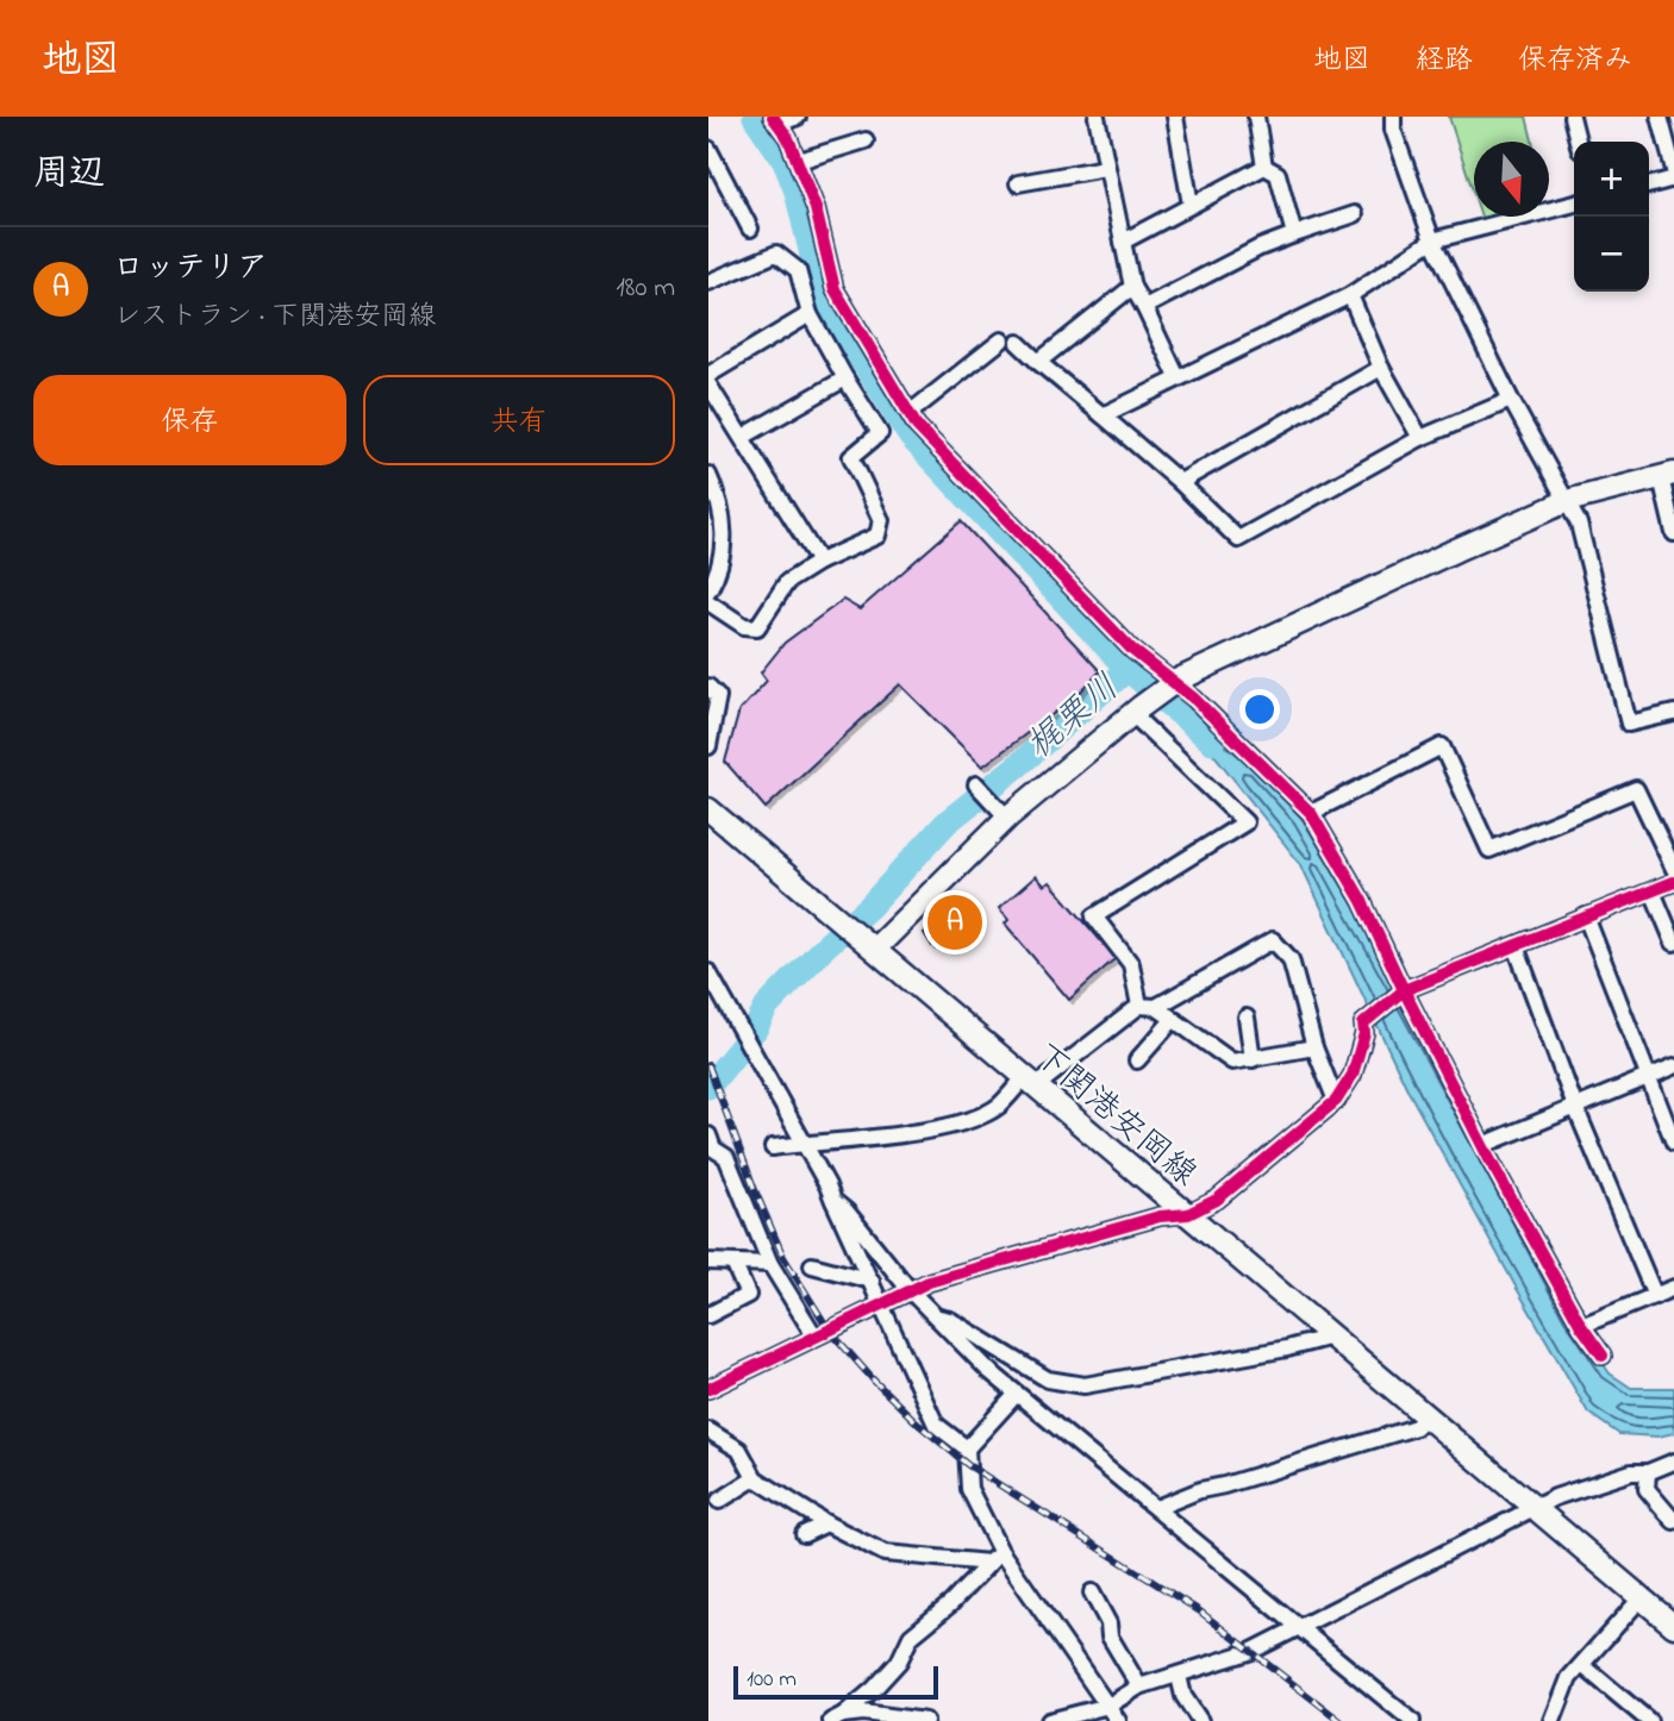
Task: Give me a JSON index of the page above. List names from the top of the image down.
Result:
{
  "streets": {
    "main road": ["下関港安岡線"]
  },
  "water": ["梶栗川"],
  "scale_bar": "100 m",
  "north": "bottom",
  "page": {
    "header": "地図",
    "nav": ["地図", "経路", "保存済み"],
    "heading": "周辺",
    "map_buttons": ["+", "−"],
    "list": [
      {
        "mark": "A",
        "name": "ロッテリア",
        "note": "レストラン · 下関港安岡線",
        "value": "180 m"
      }
    ],
    "buttons": ["保存", "共有"],
    "pins": "A",
    "scale": "100 m"
  }
}
